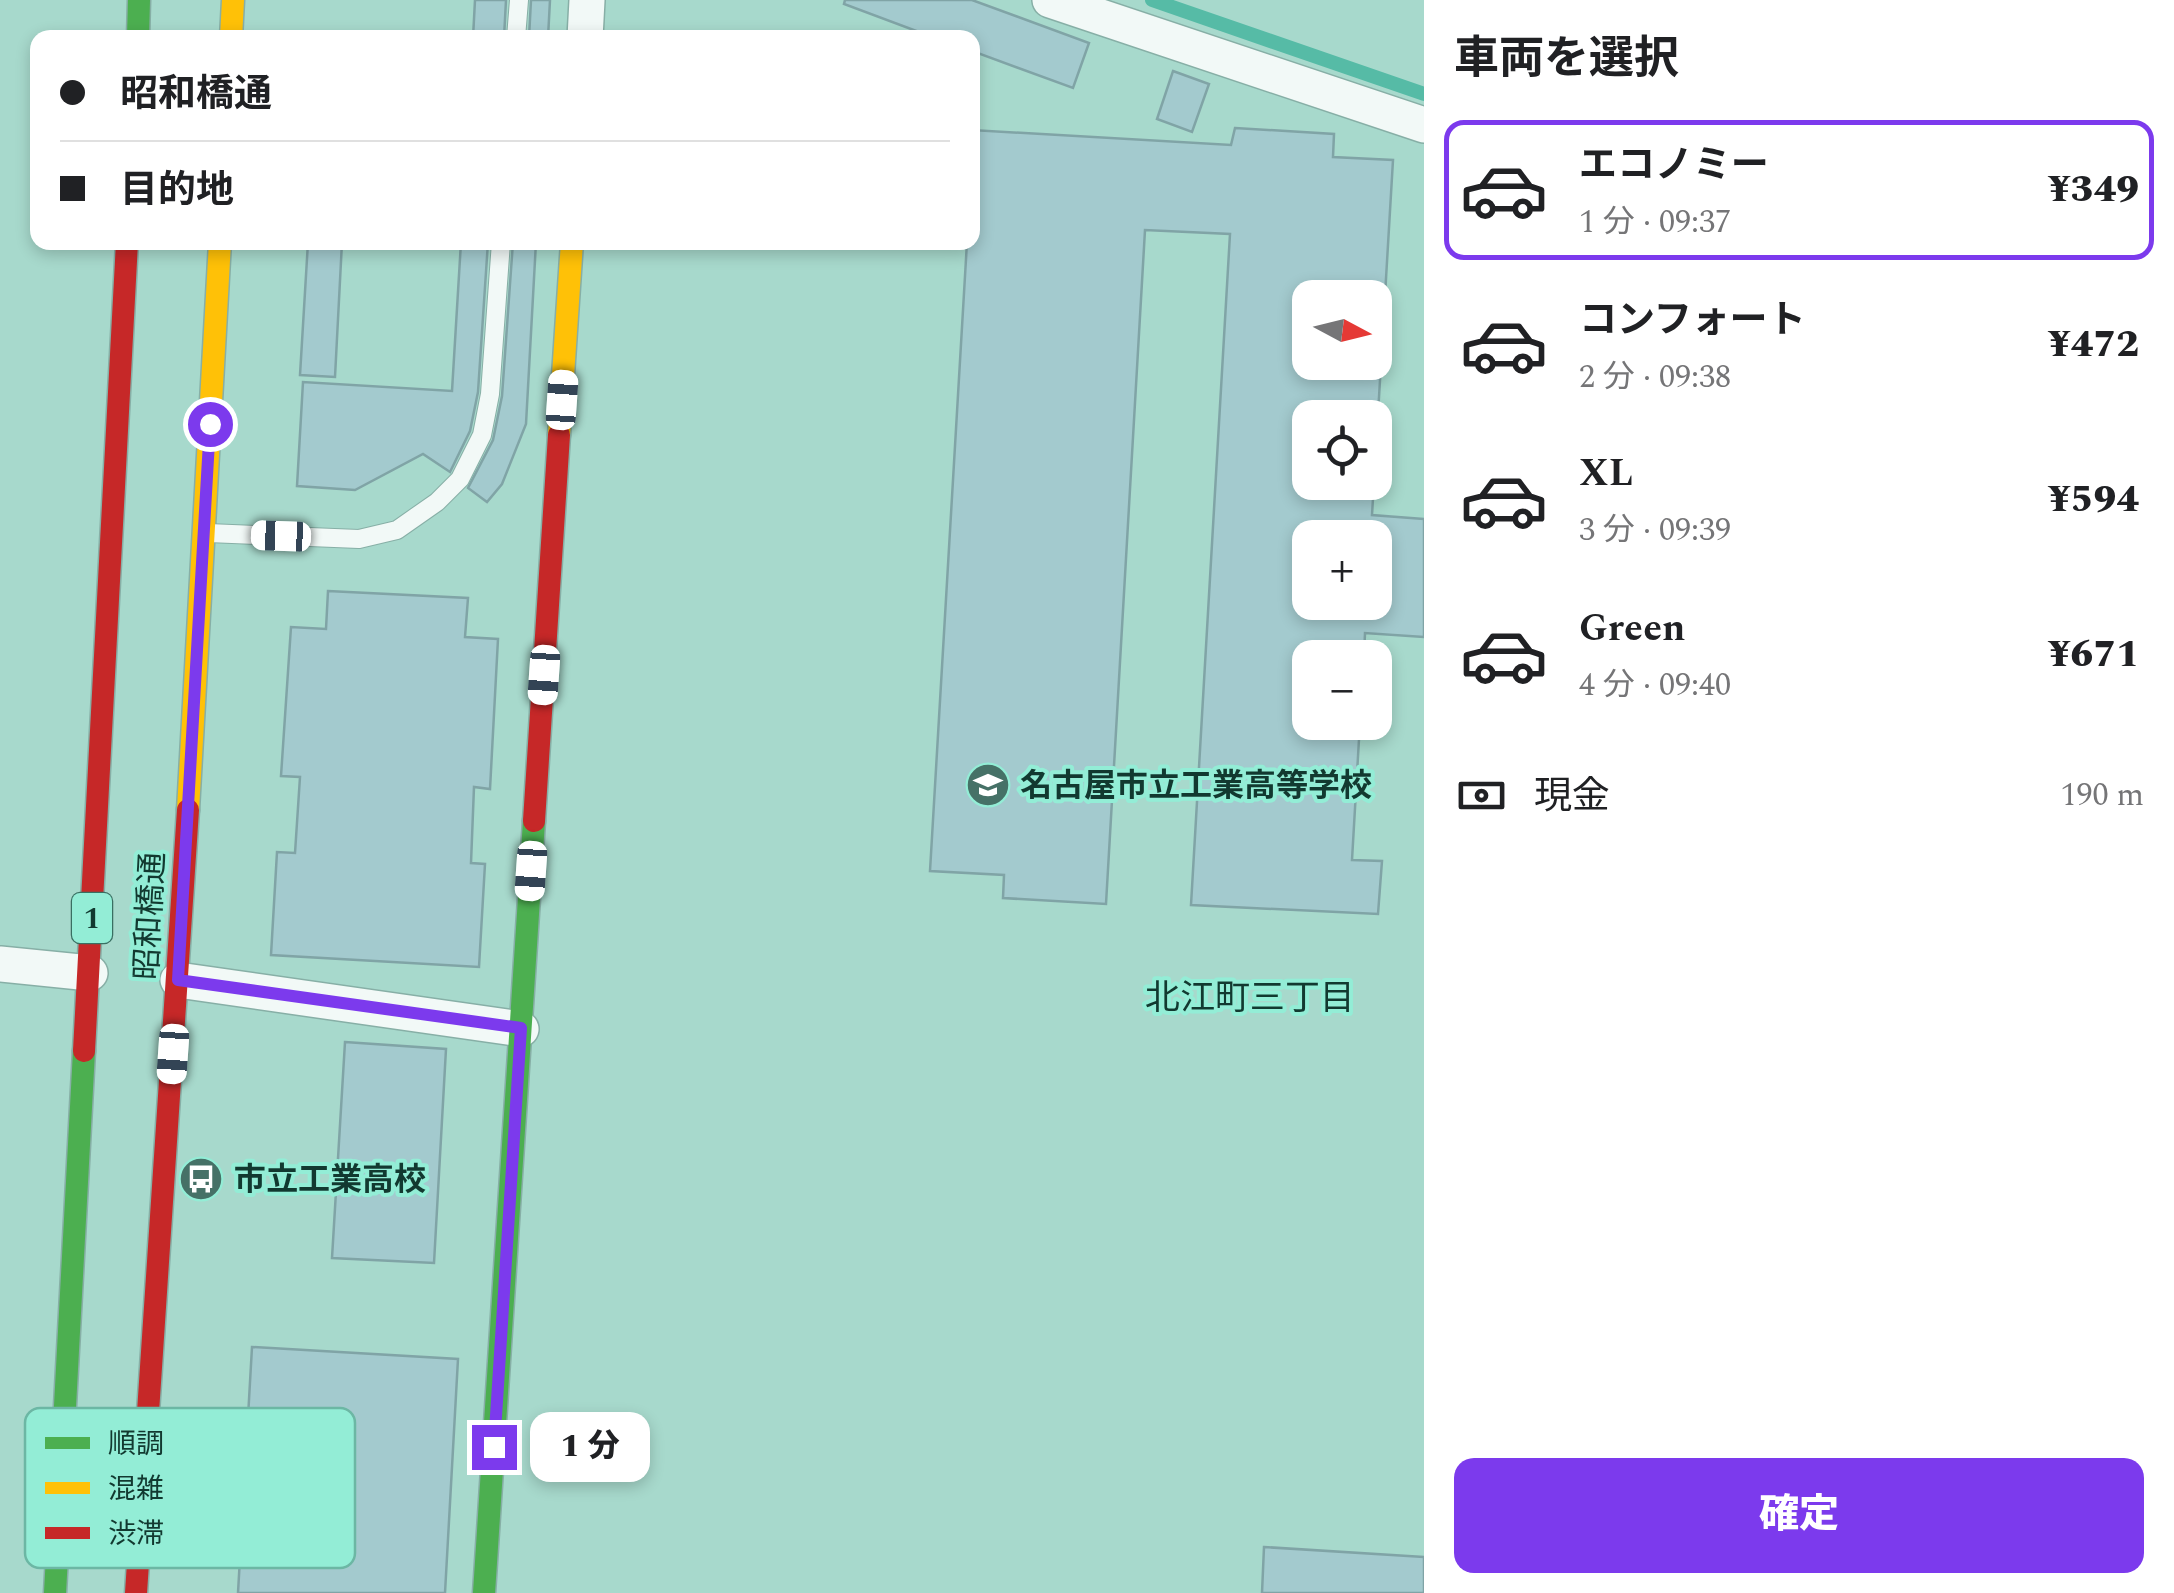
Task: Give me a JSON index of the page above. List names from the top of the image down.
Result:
{
  "streets": {
    "main road": ["昭和橋通", "1"]
  },
  "districts": ["北江町三丁目"],
  "places": {
    "school or university": ["名古屋市立工業高等学校"],
    "bus stop": ["市立工業高校"]
  },
  "legend": ["順調", "混雑", "渋滞"],
  "north": "right",
  "page": {
    "heading": "車両を選択",
    "banner": ["昭和橋通", "目的地"],
    "list": [
      {
        "name": "エコノミー",
        "note": "1 分 · 09:37",
        "value": "¥349"
      },
      {
        "name": "コンフォート",
        "note": "2 分 · 09:38",
        "value": "¥472"
      },
      {
        "name": "XL",
        "note": "3 分 · 09:39",
        "value": "¥594"
      },
      {
        "name": "Green",
        "note": "4 分 · 09:40",
        "value": "¥671"
      }
    ],
    "map_buttons": ["+", "−"],
    "pay": ["現金", "190 m"],
    "bubble": "1 分",
    "buttons": "確定"
  }
}
